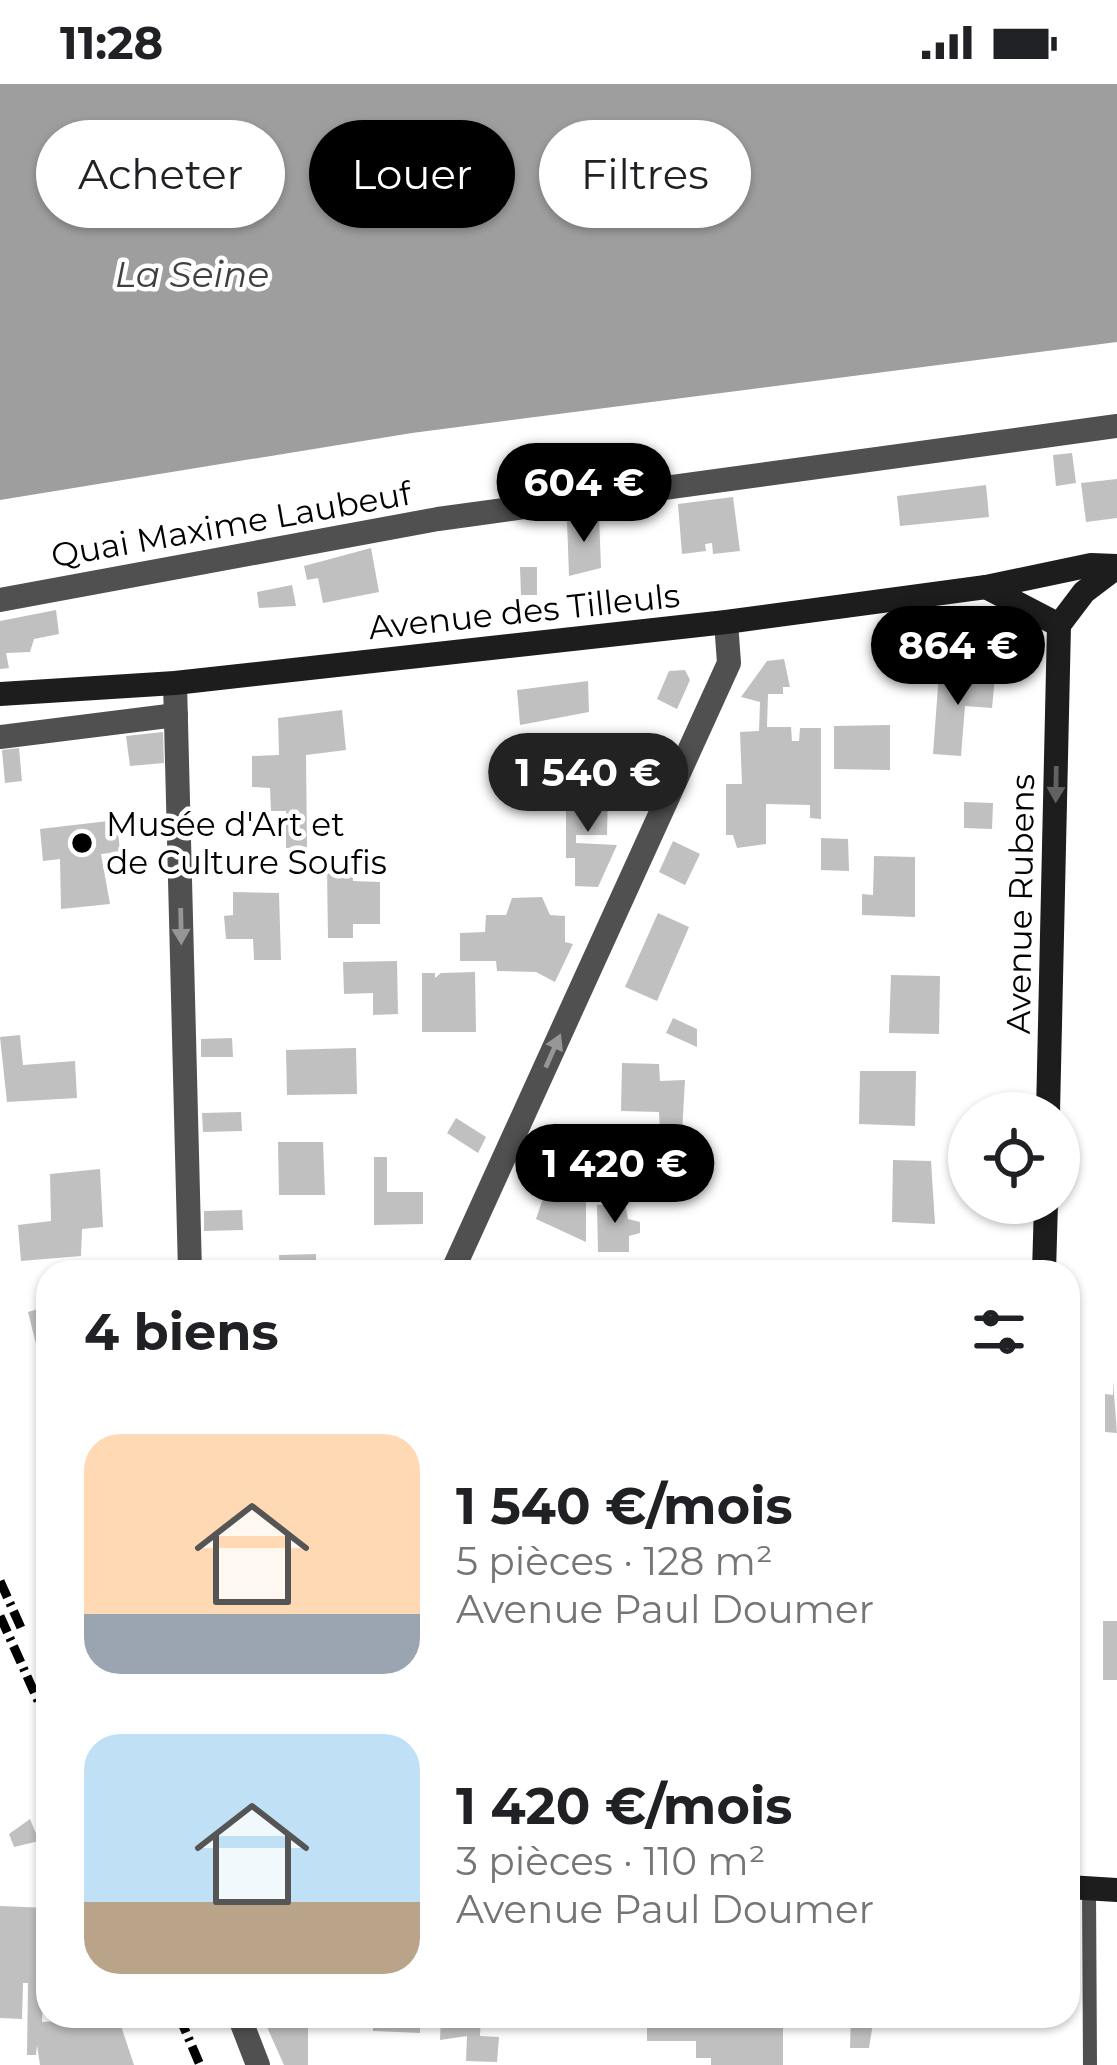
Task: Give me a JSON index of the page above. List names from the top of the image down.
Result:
{
  "streets": {
    "main road": ["Avenue des Tilleuls", "Avenue Rubens"],
    "street": ["Quai Maxime Laubeuf"]
  },
  "crossings": [
    ["Avenue des Tilleuls", "Avenue Rubens"]
  ],
  "one_way": ["Avenue Rubens"],
  "water": ["La Seine"],
  "places": ["Musée d'Art et de Culture Soufis"],
  "page": {
    "status": "11:28",
    "chip": ["Acheter", "Louer", "Filtres"],
    "price": [
      "604 €",
      "864 €",
      "1 540 €",
      "1 420 €"
    ],
    "heading": "4 biens",
    "list": [
      {
        "name": "1 540 €/mois",
        "note": "5 pièces · 128 m² · Avenue Paul Doumer"
      },
      {
        "name": "1 420 €/mois",
        "note": "3 pièces · 110 m² · Avenue Paul Doumer"
      }
    ]
  }
}
